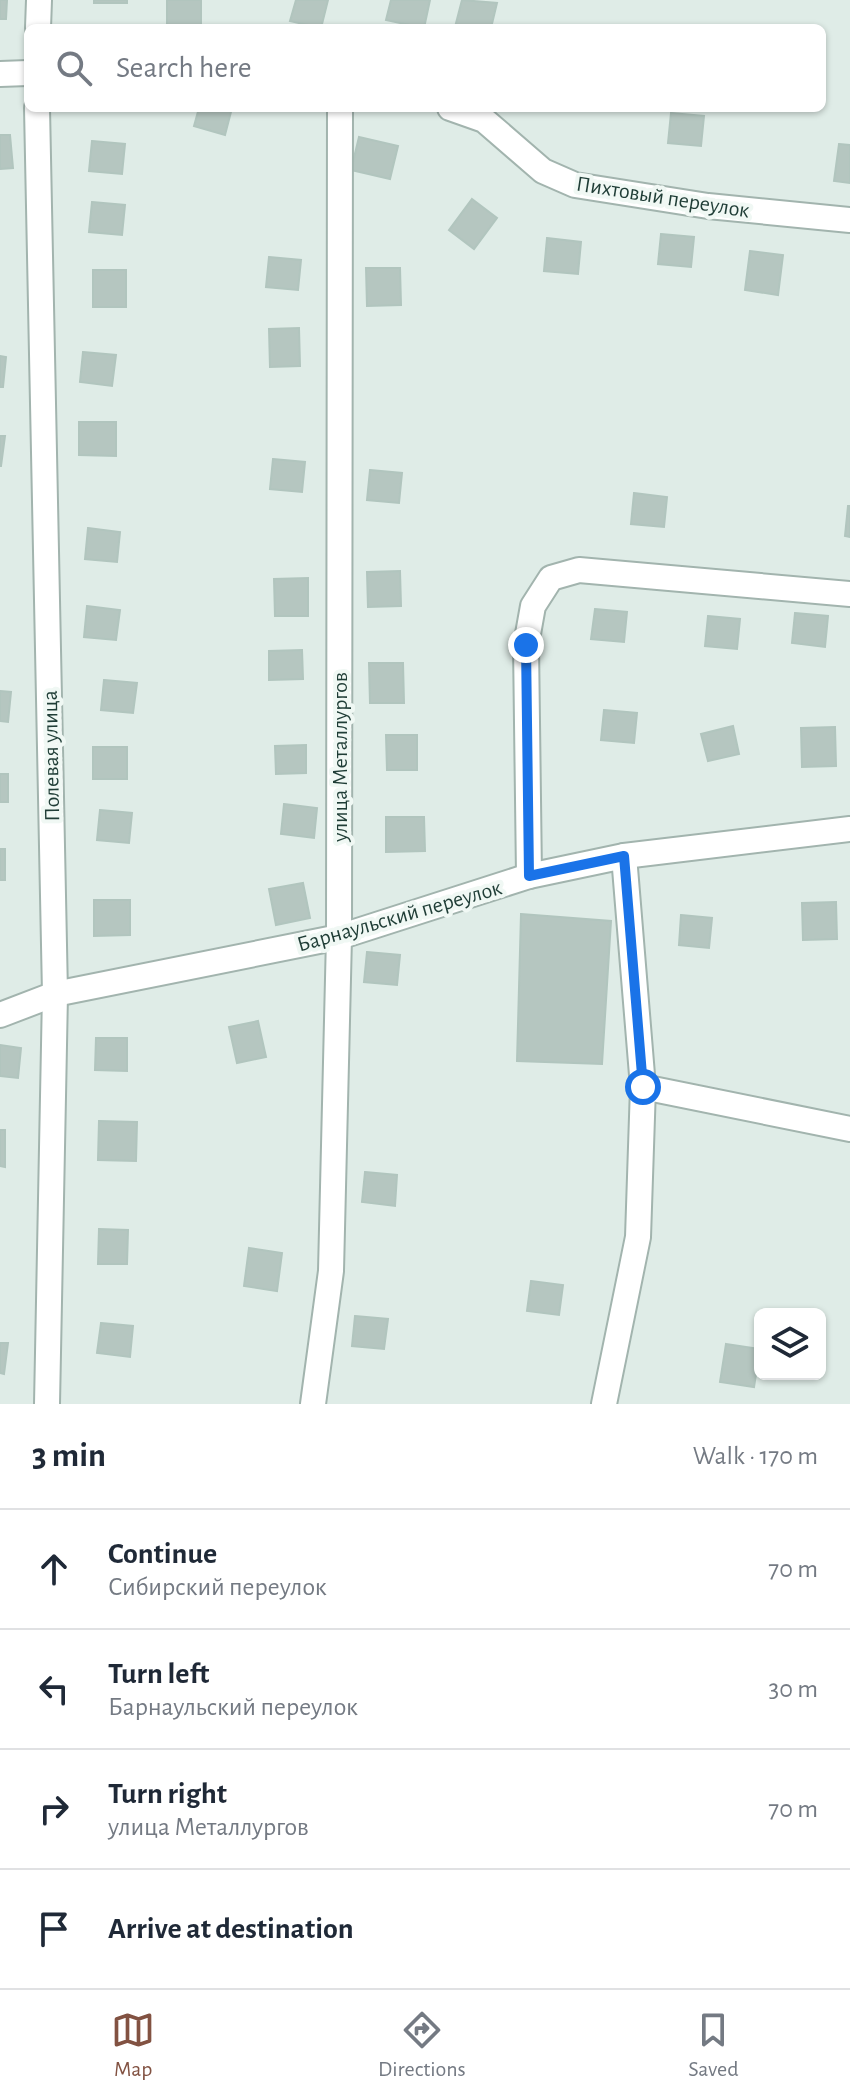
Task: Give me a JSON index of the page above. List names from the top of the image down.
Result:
{
  "streets": {
    "street": [
      "Пихтовый переулок",
      "Полевая улица",
      "улица Металлургов",
      "Барнаульский переулок"
    ]
  },
  "crossings": [
    ["Полевая улица", "Барнаульский переулок"],
    ["улица Металлургов", "Барнаульский переулок"]
  ],
  "page": {
    "search": "Search here",
    "heading": ["3 min", "Walk · 170 m"],
    "list": [
      ["Continue", "Сибирский переулок", "70 m"],
      ["Turn left", "Барнаульский переулок", "30 m"],
      ["Turn right", "улица Металлургов", "70 m"],
      "Arrive at destination"
    ],
    "nav": ["Map", "Directions", "Saved"]
  }
}
